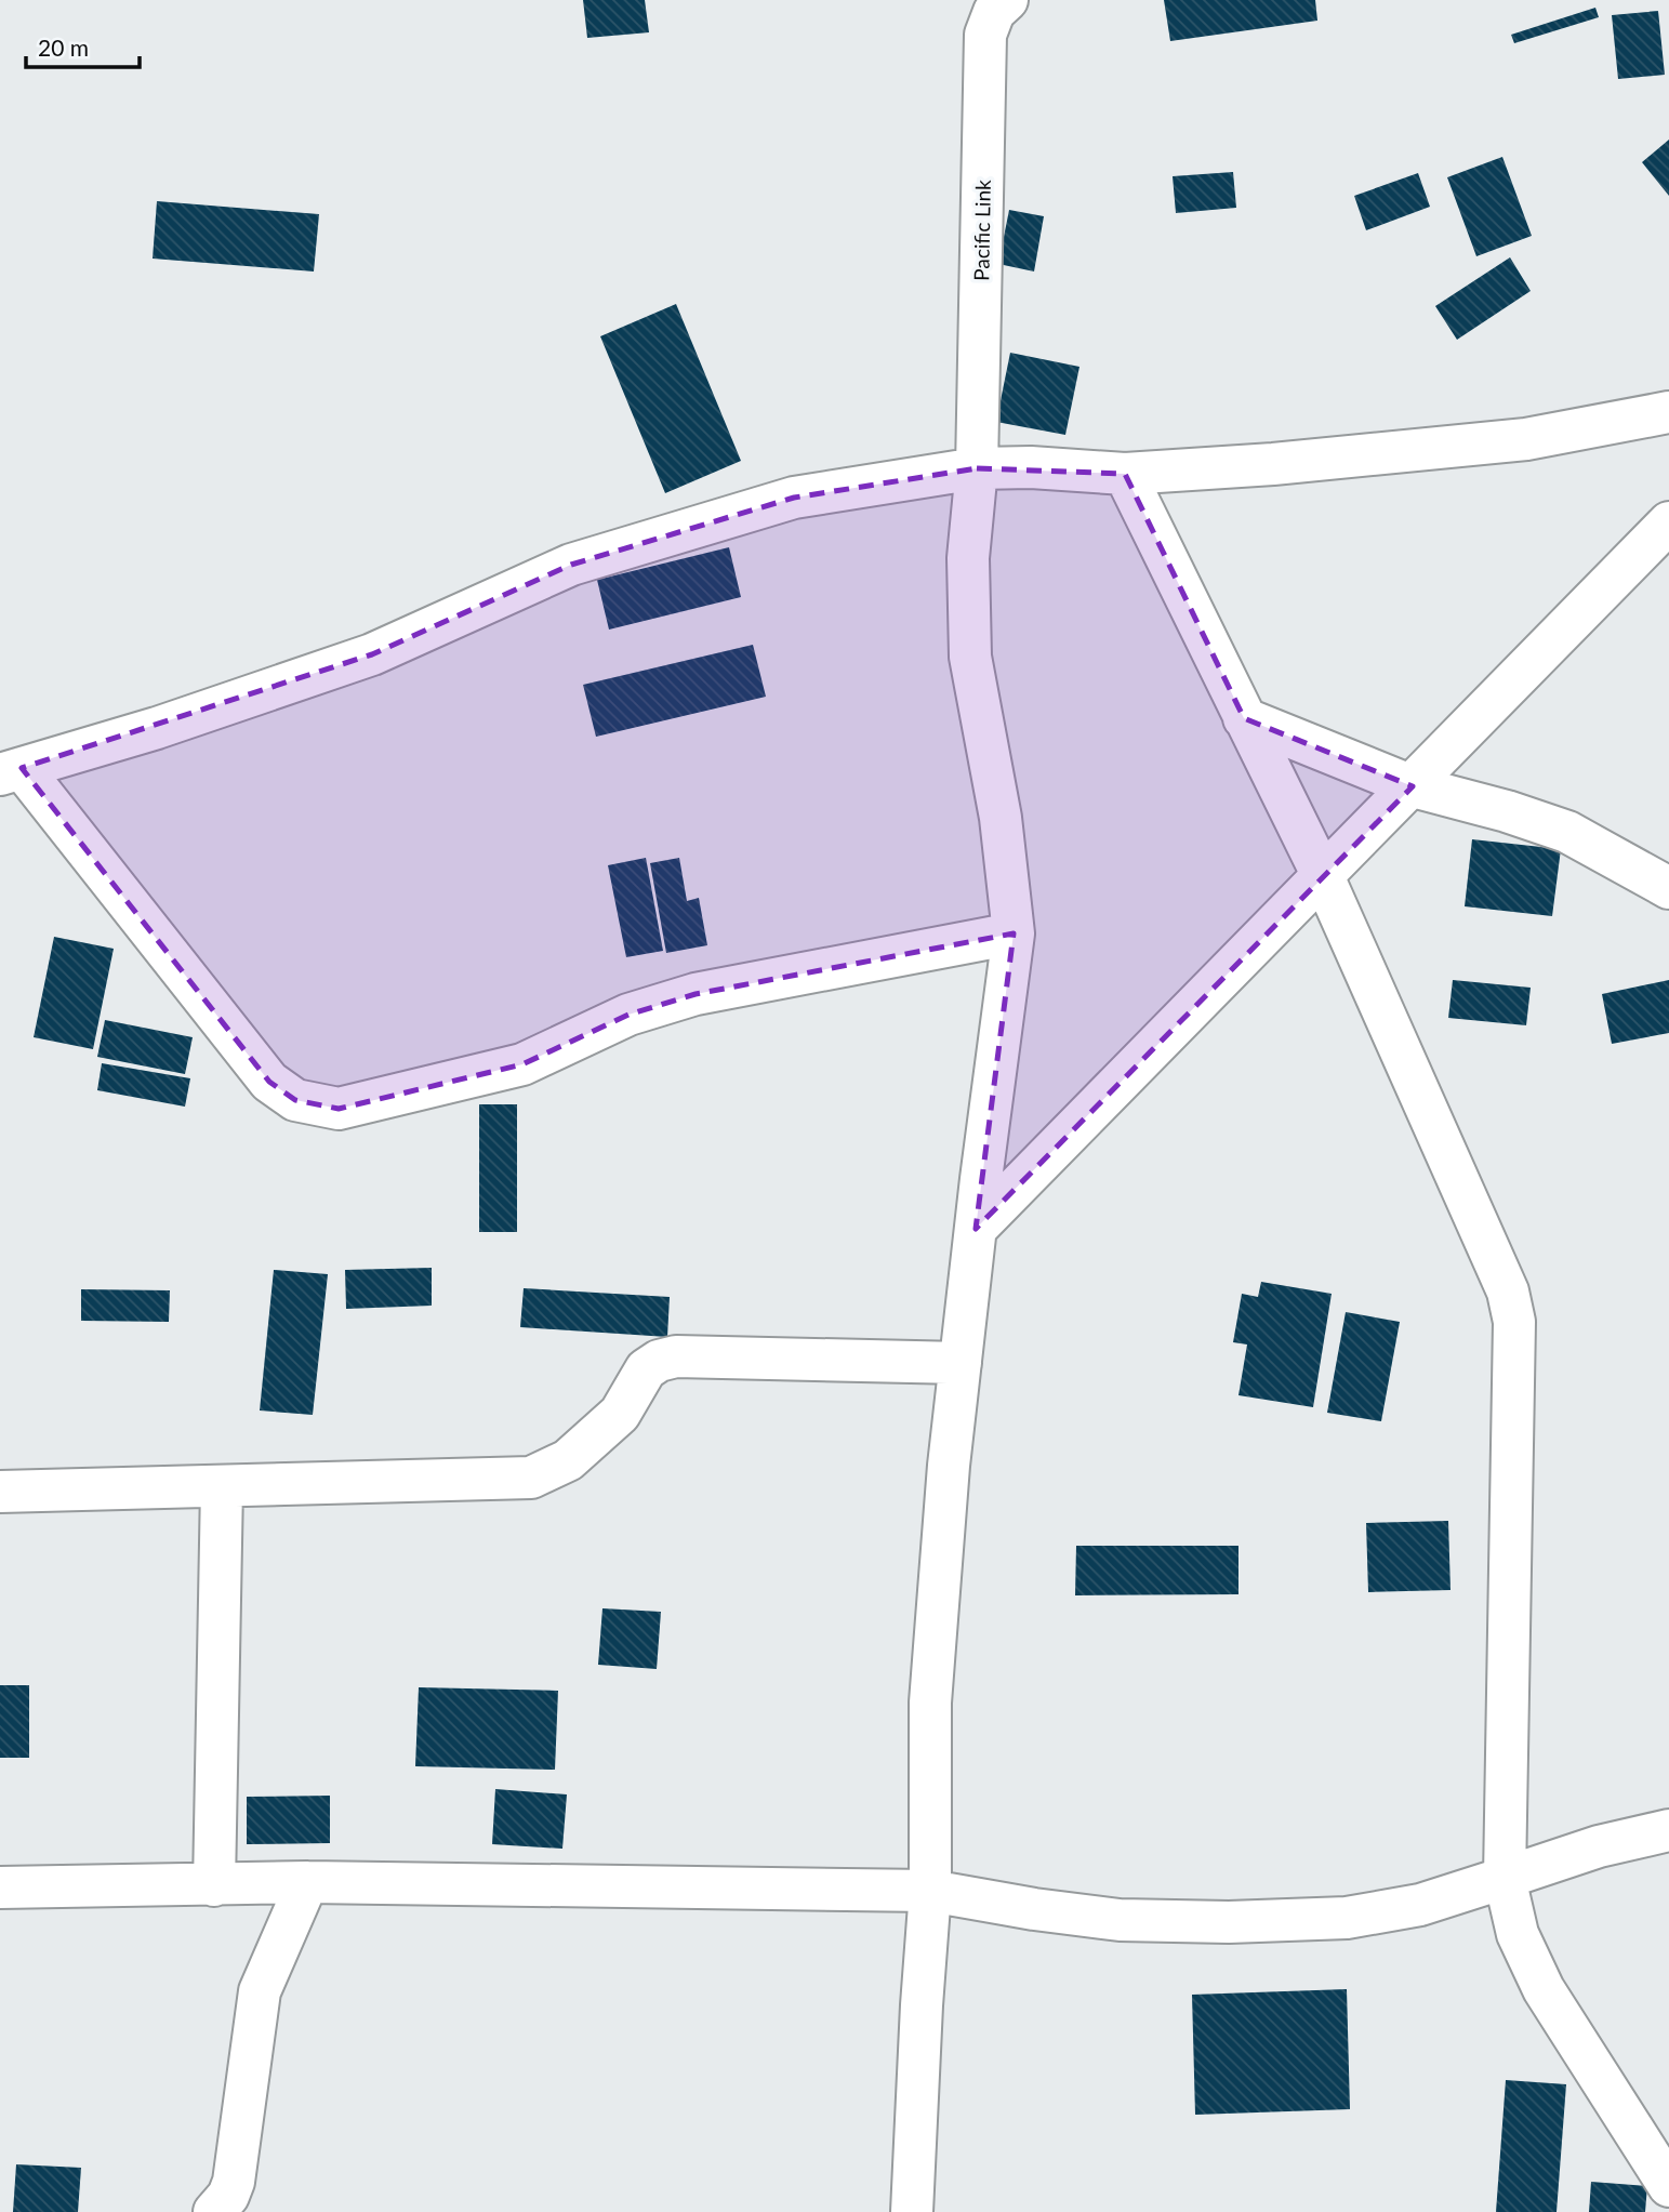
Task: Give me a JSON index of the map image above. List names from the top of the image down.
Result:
{
  "streets": {
    "street": ["Pacific Link"]
  },
  "scale_bar": "20 m"
}
